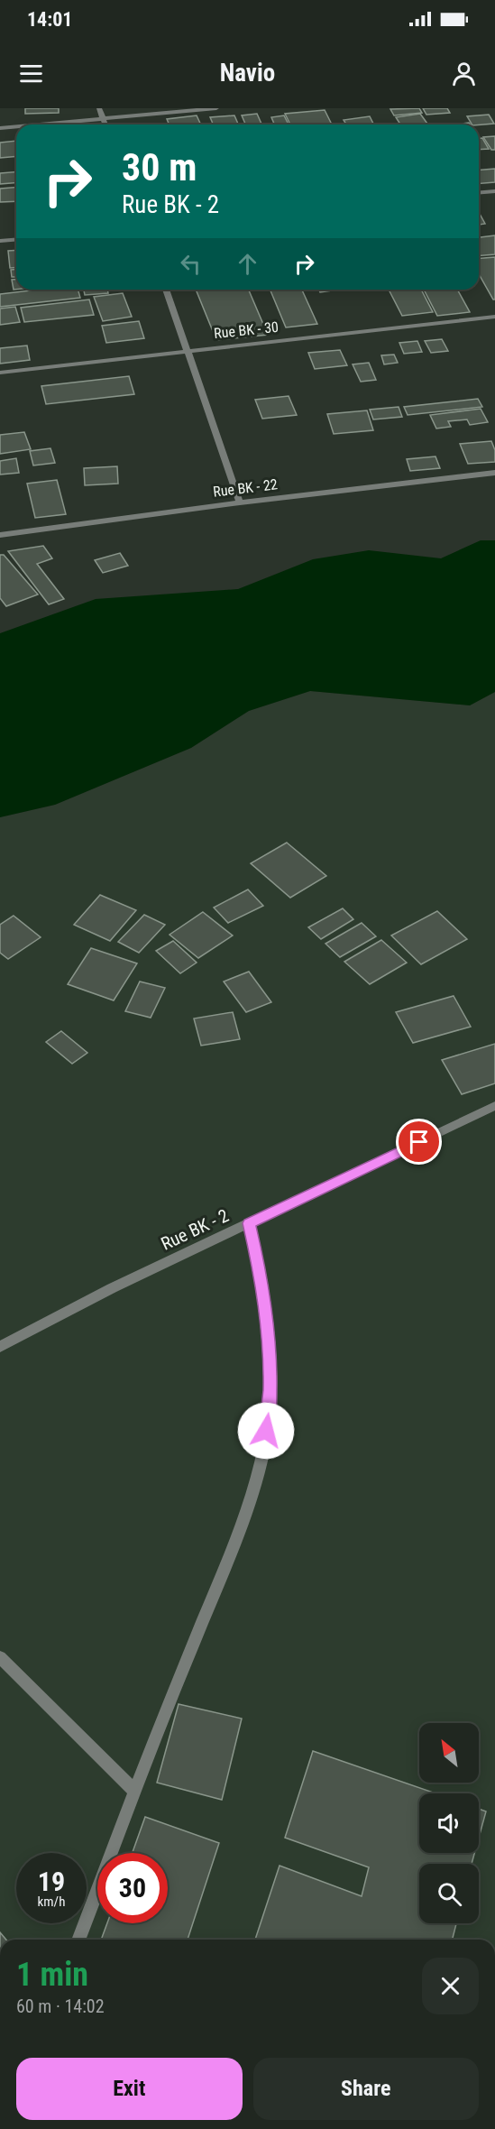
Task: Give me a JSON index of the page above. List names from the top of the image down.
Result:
{
  "streets": {
    "street": ["Rue BK - 30", "Rue BK - 22", "Rue BK - 2"]
  },
  "north": "top left",
  "page": {
    "status": "14:01",
    "header": "Navio",
    "turn": ["30 m", "Rue BK - 2"],
    "speed": "19 km/h",
    "limit": "30",
    "heading": ["1 min", "60 m · 14:02"],
    "buttons": ["Exit", "Share"]
  }
}
